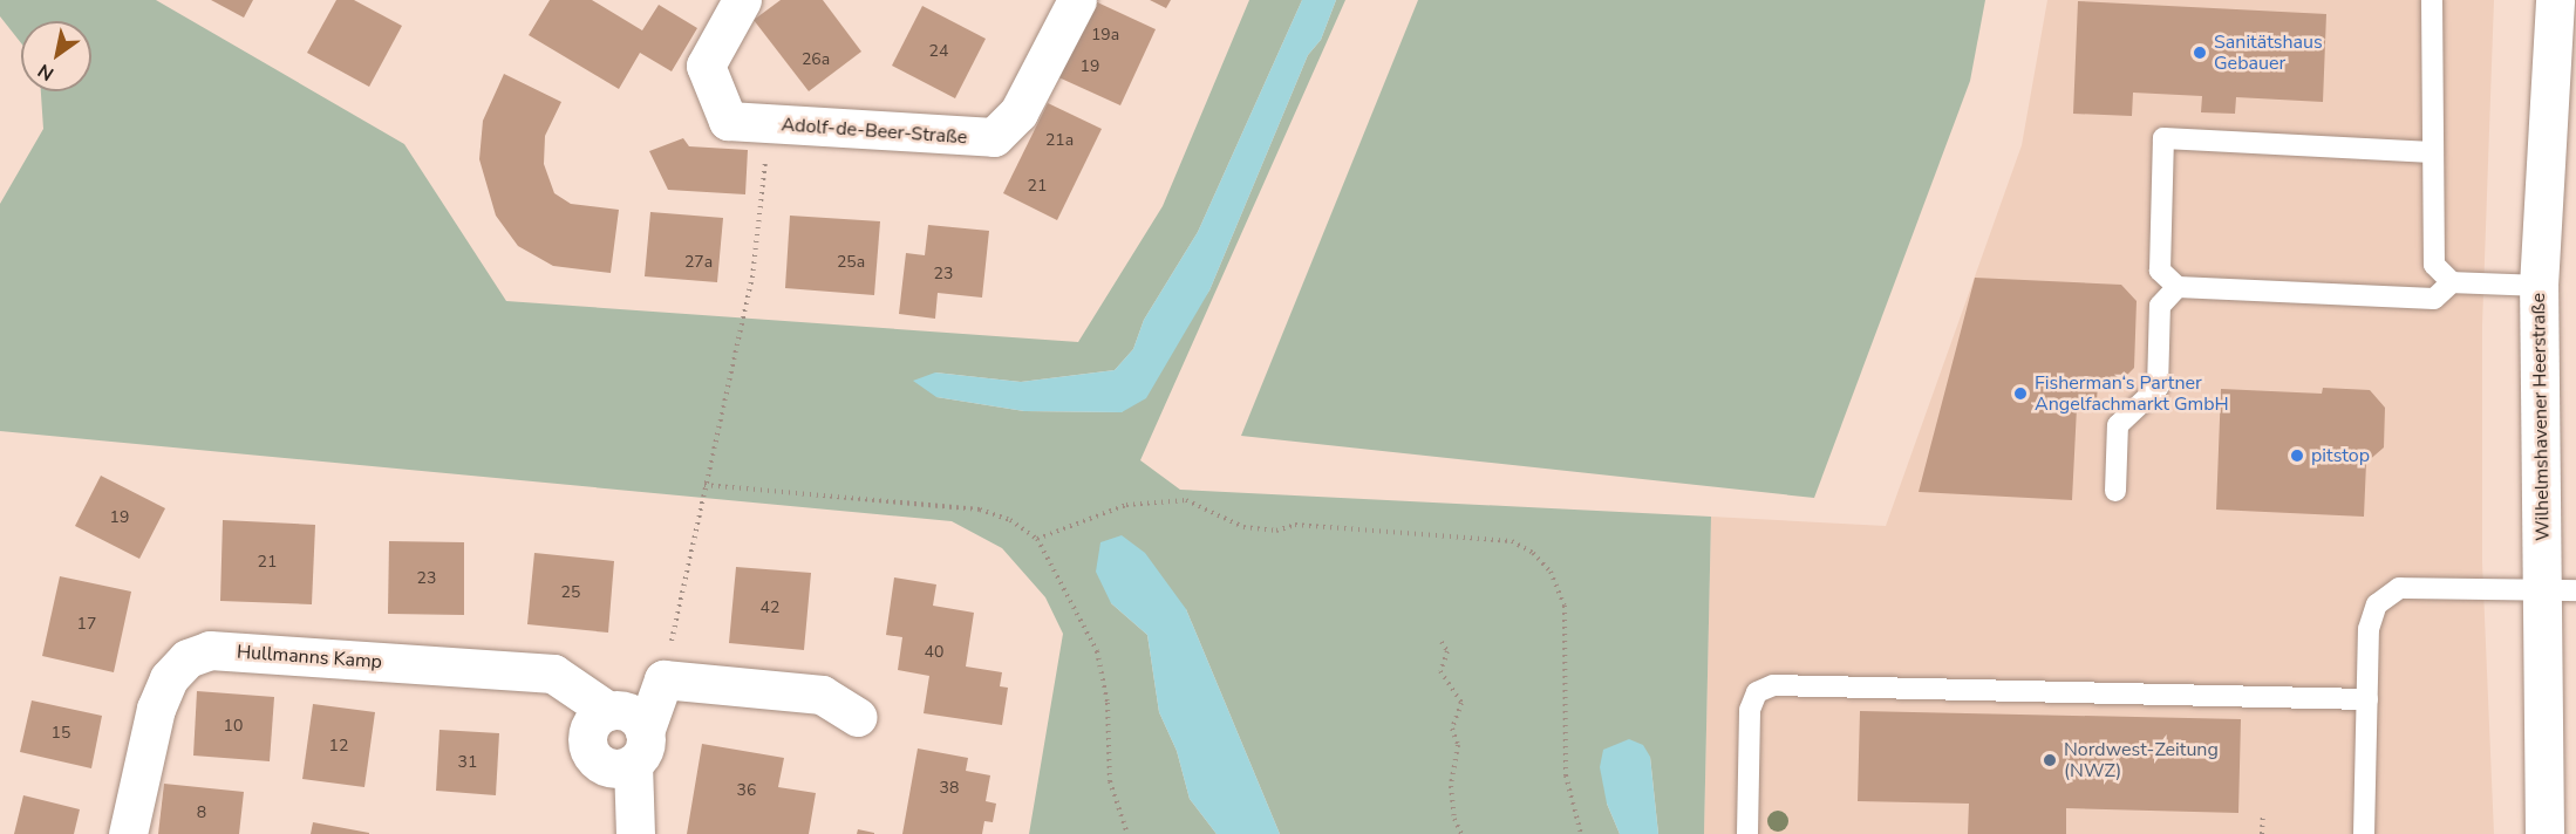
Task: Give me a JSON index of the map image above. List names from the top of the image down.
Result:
{
  "streets": {
    "street": ["Adolf-de-Beer-Straße", "Wilhelmshavener Heerstraße", "Hullmanns Kamp"]
  },
  "places": [
    "Sanitätshaus Gebauer",
    "Fisherman‘s Partner Angelfachmarkt GmbH",
    "pitstop",
    "Nordwest-Zeitung (NWZ)"
  ],
  "house_numbers": [
    "19a",
    "24",
    "26a",
    "19",
    "21a",
    "21",
    "27a",
    "25a",
    "23",
    "19",
    "21",
    "23",
    "25",
    "42",
    "17",
    "40",
    "10",
    "15",
    "12",
    "31",
    "38",
    "36",
    "8"
  ],
  "north": "bottom left"
}
